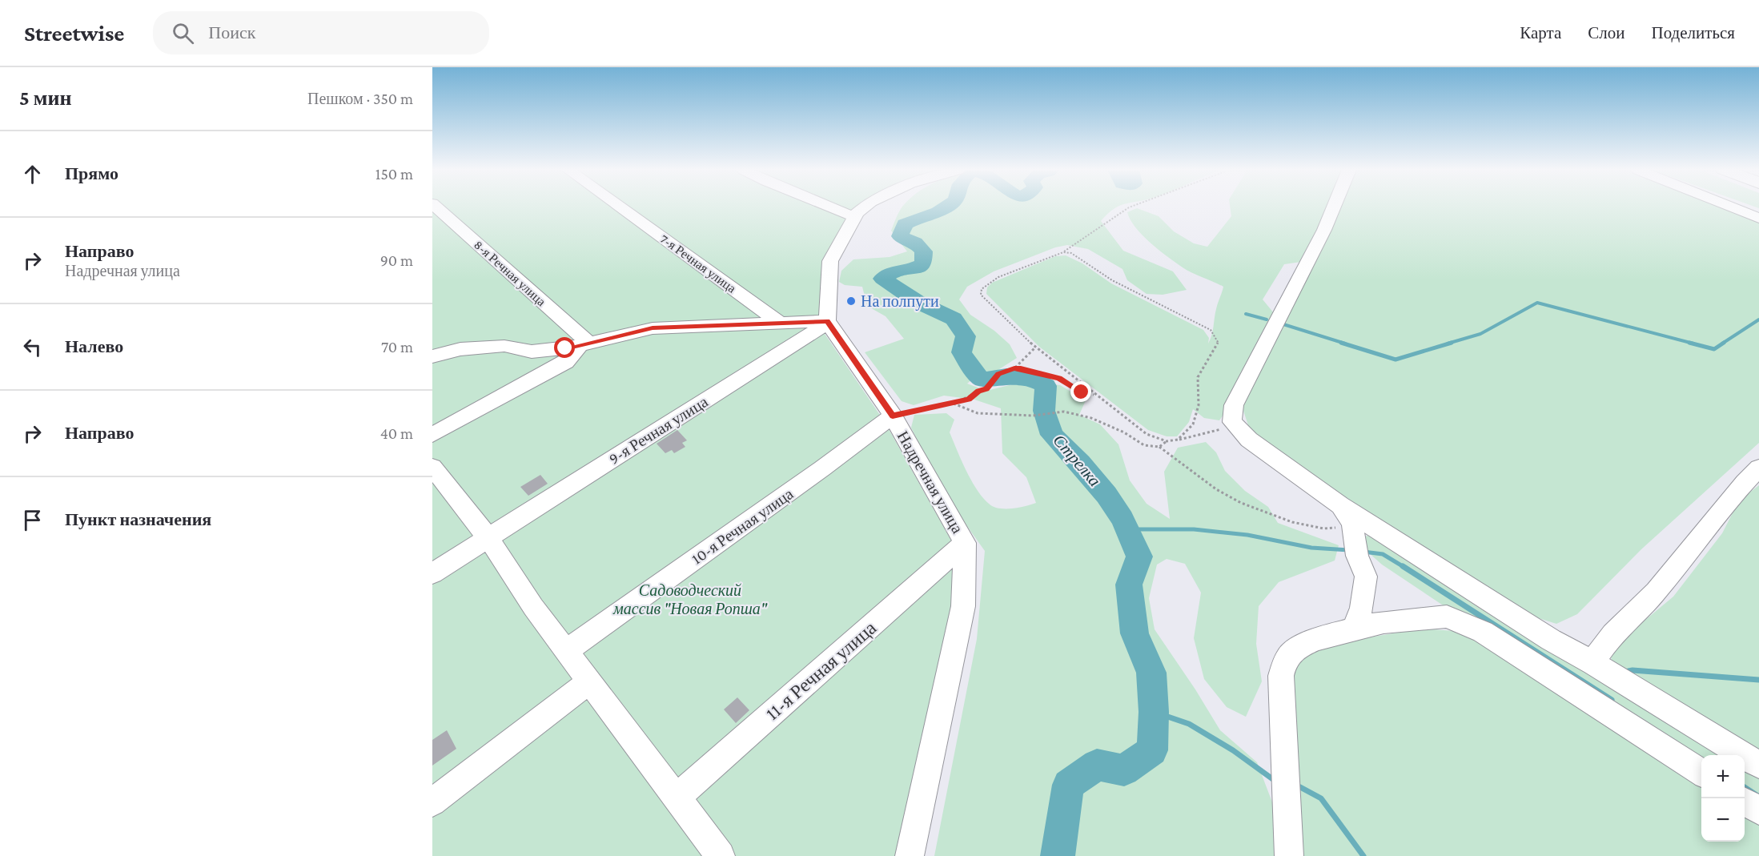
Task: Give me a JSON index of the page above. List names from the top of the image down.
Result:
{
  "streets": {
    "street": [
      "7-я Речная улица",
      "8-я Речная улица",
      "9-я Речная улица",
      "Надречная улица",
      "10-я Речная улица",
      "11-я Речная улица"
    ]
  },
  "crossings": [
    ["9-я Речная улица", "Надречная улица"],
    ["Надречная улица", "10-я Речная улица"],
    ["Надречная улица", "11-я Речная улица"]
  ],
  "water": ["Стрелка"],
  "parks": ["Садоводческий массив \"Новая Ропша\""],
  "places": ["На полпути"],
  "page": {
    "header": "Streetwise",
    "search": "Поиск",
    "nav": ["Карта", "Слои", "Поделиться"],
    "heading": ["5 мин", "Пешком · 350 m"],
    "list": [
      ["Прямо", "150 m"],
      ["Направо", "Надречная улица", "90 m"],
      ["Налево", "70 m"],
      ["Направо", "40 m"],
      "Пункт назначения"
    ],
    "map_buttons": ["+", "−"]
  }
}
